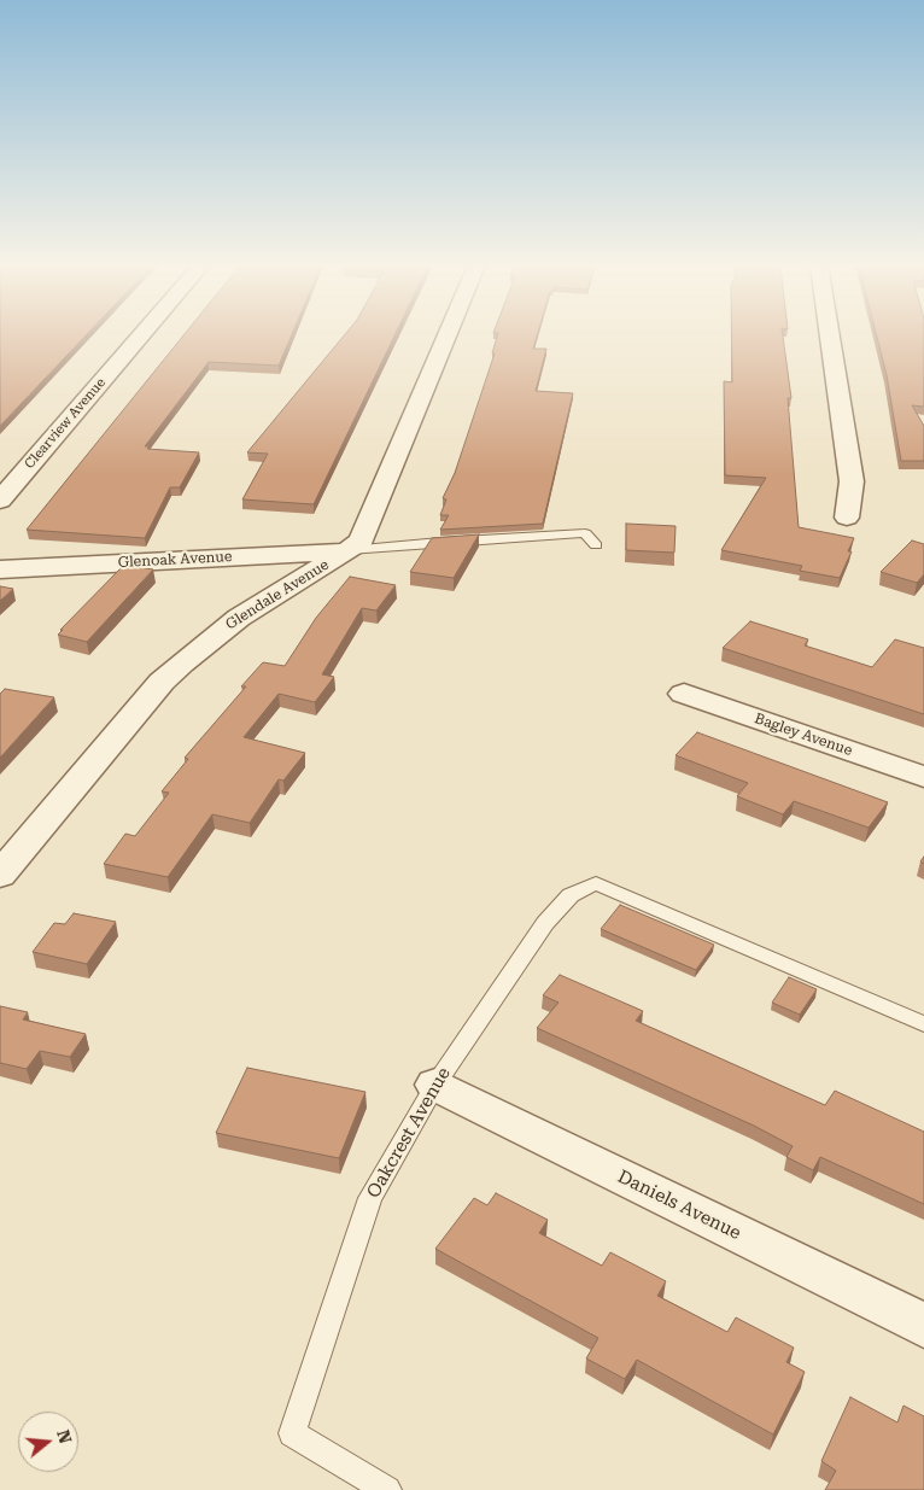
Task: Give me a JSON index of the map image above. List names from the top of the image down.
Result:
{
  "streets": {
    "street": [
      "Clearview Avenue",
      "Glenoak Avenue",
      "Glendale Avenue",
      "Bagley Avenue",
      "Daniels Avenue"
    ],
    "lane": ["Oakcrest Avenue"]
  },
  "crossings": [
    ["Glenoak Avenue", "Glendale Avenue"],
    ["Oakcrest Avenue", "Daniels Avenue"]
  ],
  "north": "right"
}
